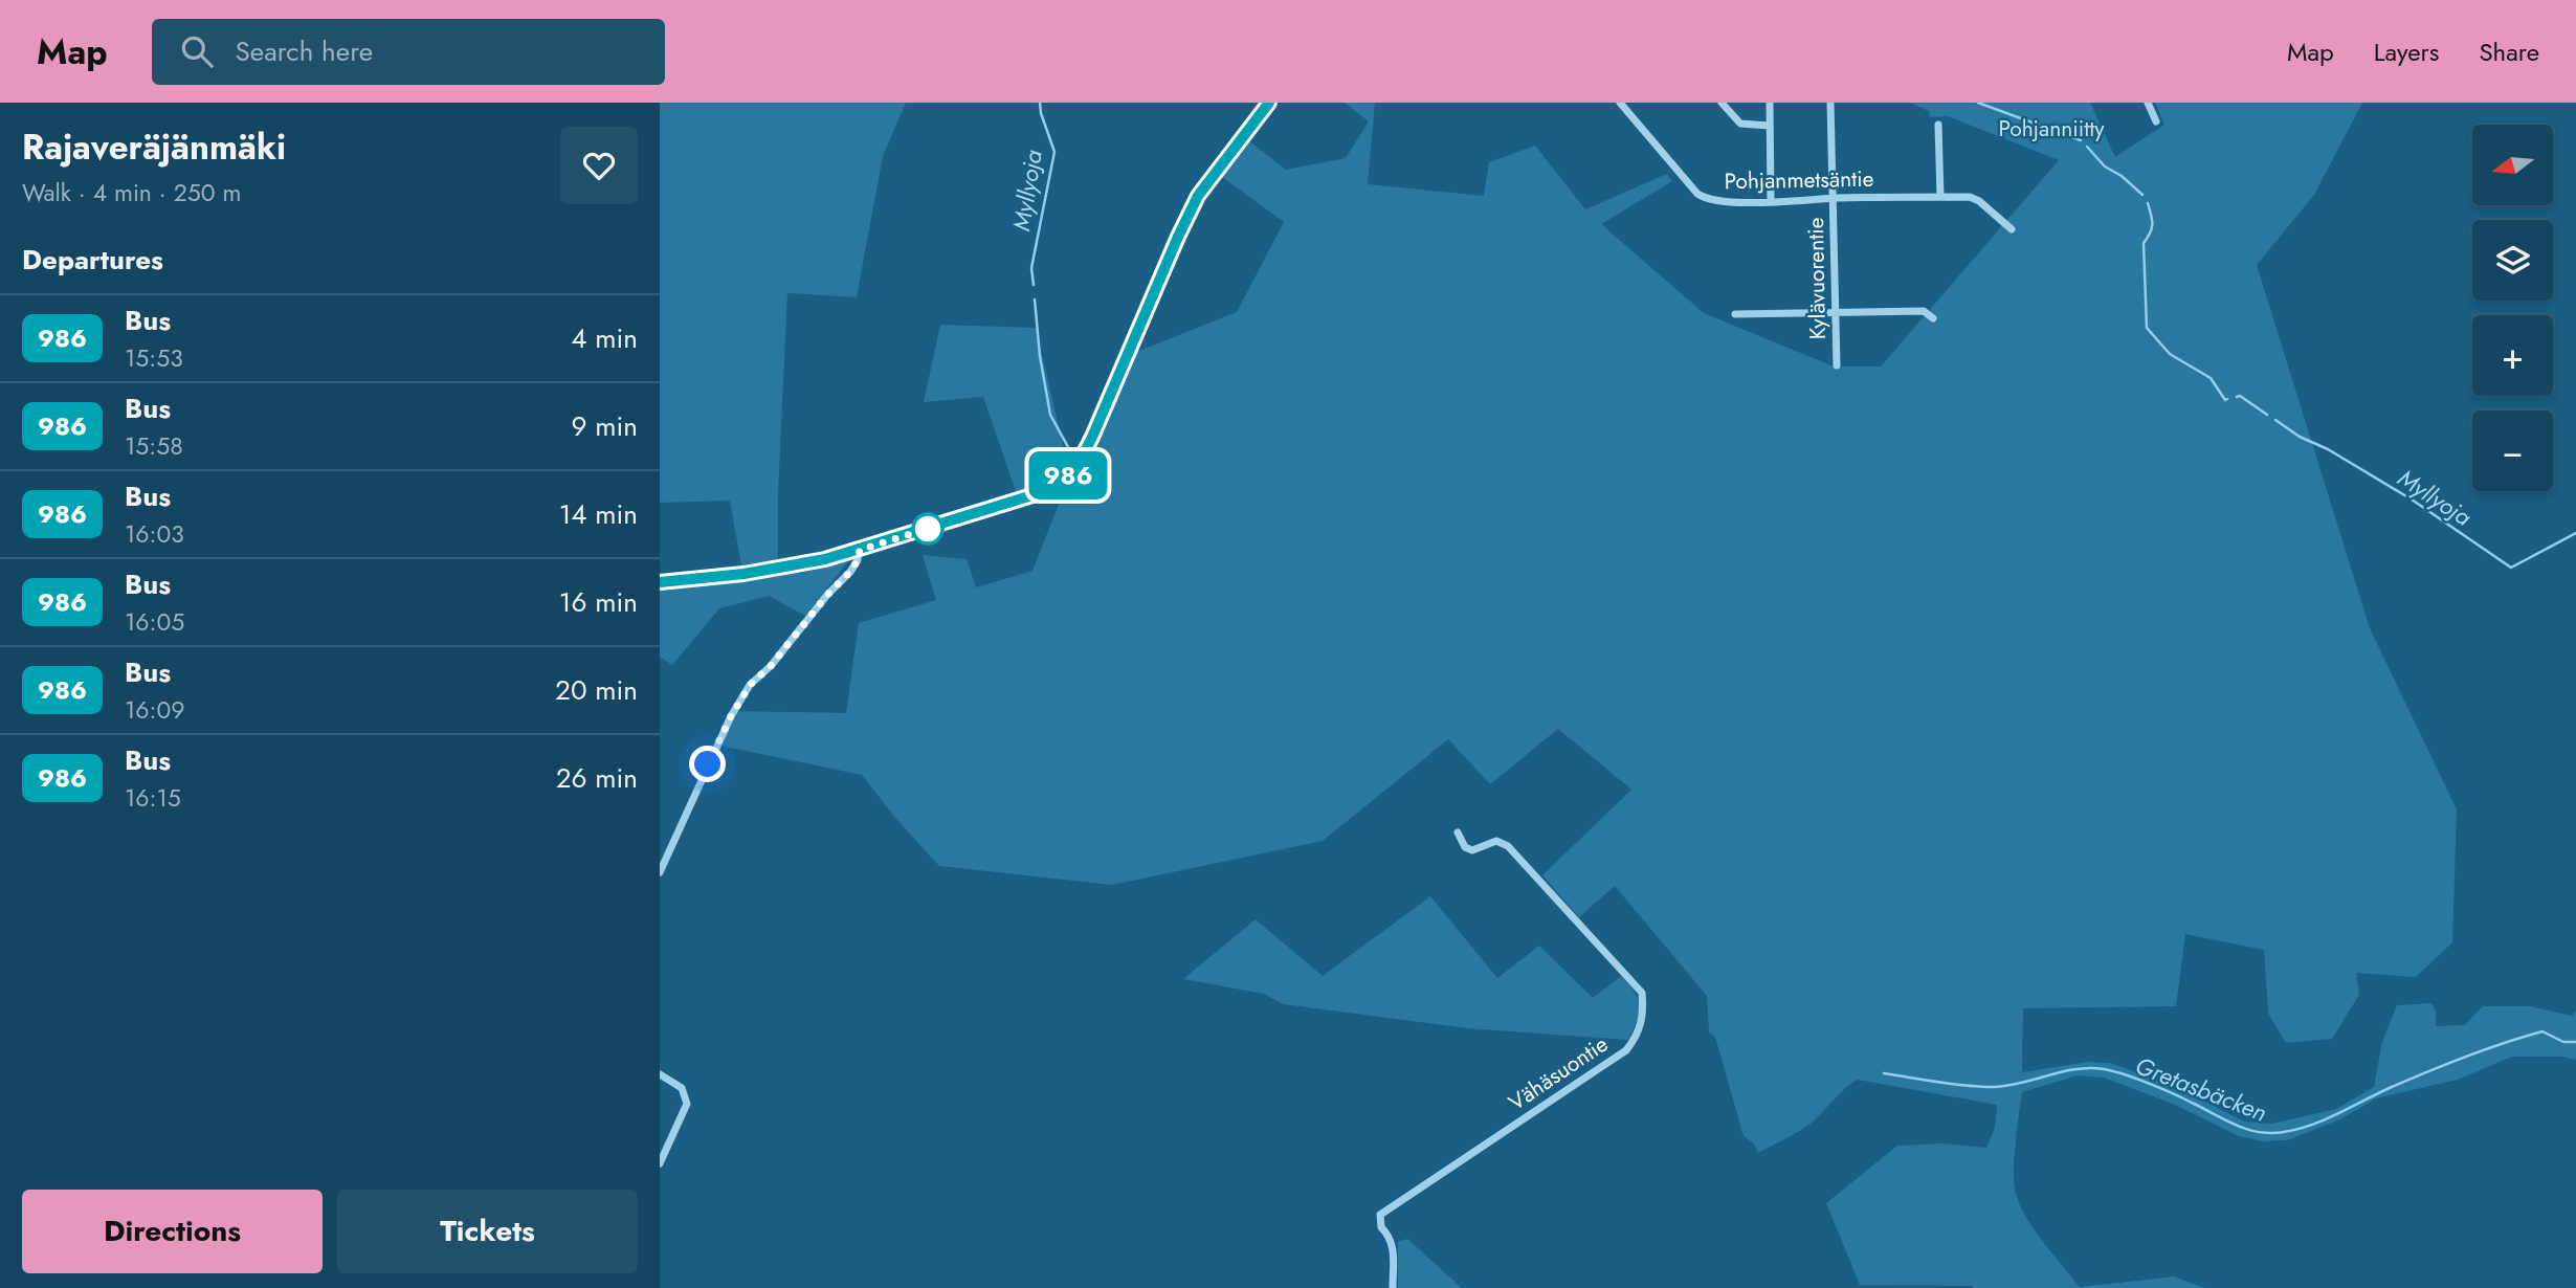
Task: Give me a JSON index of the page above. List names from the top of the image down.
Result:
{
  "streets": {
    "street": ["Pohjanmetsäntie", "Kylävuorentie", "Vähäsuontie"]
  },
  "crossings": [
    ["Pohjanmetsäntie", "Kylävuorentie"]
  ],
  "water": ["Myllyoja", "Gretasbäcken"],
  "parks": ["Pohjanniitty"],
  "lines": ["bus line 986"],
  "north": "left",
  "page": {
    "header": "Map",
    "search": "Search here",
    "nav": ["Map", "Layers", "Share"],
    "heading": [
      ["Rajaveräjänmäki", "Walk · 4 min · 250 m"],
      "Departures"
    ],
    "on_map": "986",
    "map_buttons": ["+", "−"],
    "list": [
      {
        "mark": "986",
        "name": "Bus",
        "note": "15:53",
        "value": "4 min"
      },
      {
        "mark": "986",
        "name": "Bus",
        "note": "15:58",
        "value": "9 min"
      },
      {
        "mark": "986",
        "name": "Bus",
        "note": "16:03",
        "value": "14 min"
      },
      {
        "mark": "986",
        "name": "Bus",
        "note": "16:05",
        "value": "16 min"
      },
      {
        "mark": "986",
        "name": "Bus",
        "note": "16:09",
        "value": "20 min"
      },
      {
        "mark": "986",
        "name": "Bus",
        "note": "16:15",
        "value": "26 min"
      }
    ],
    "buttons": ["Directions", "Tickets"]
  }
}
